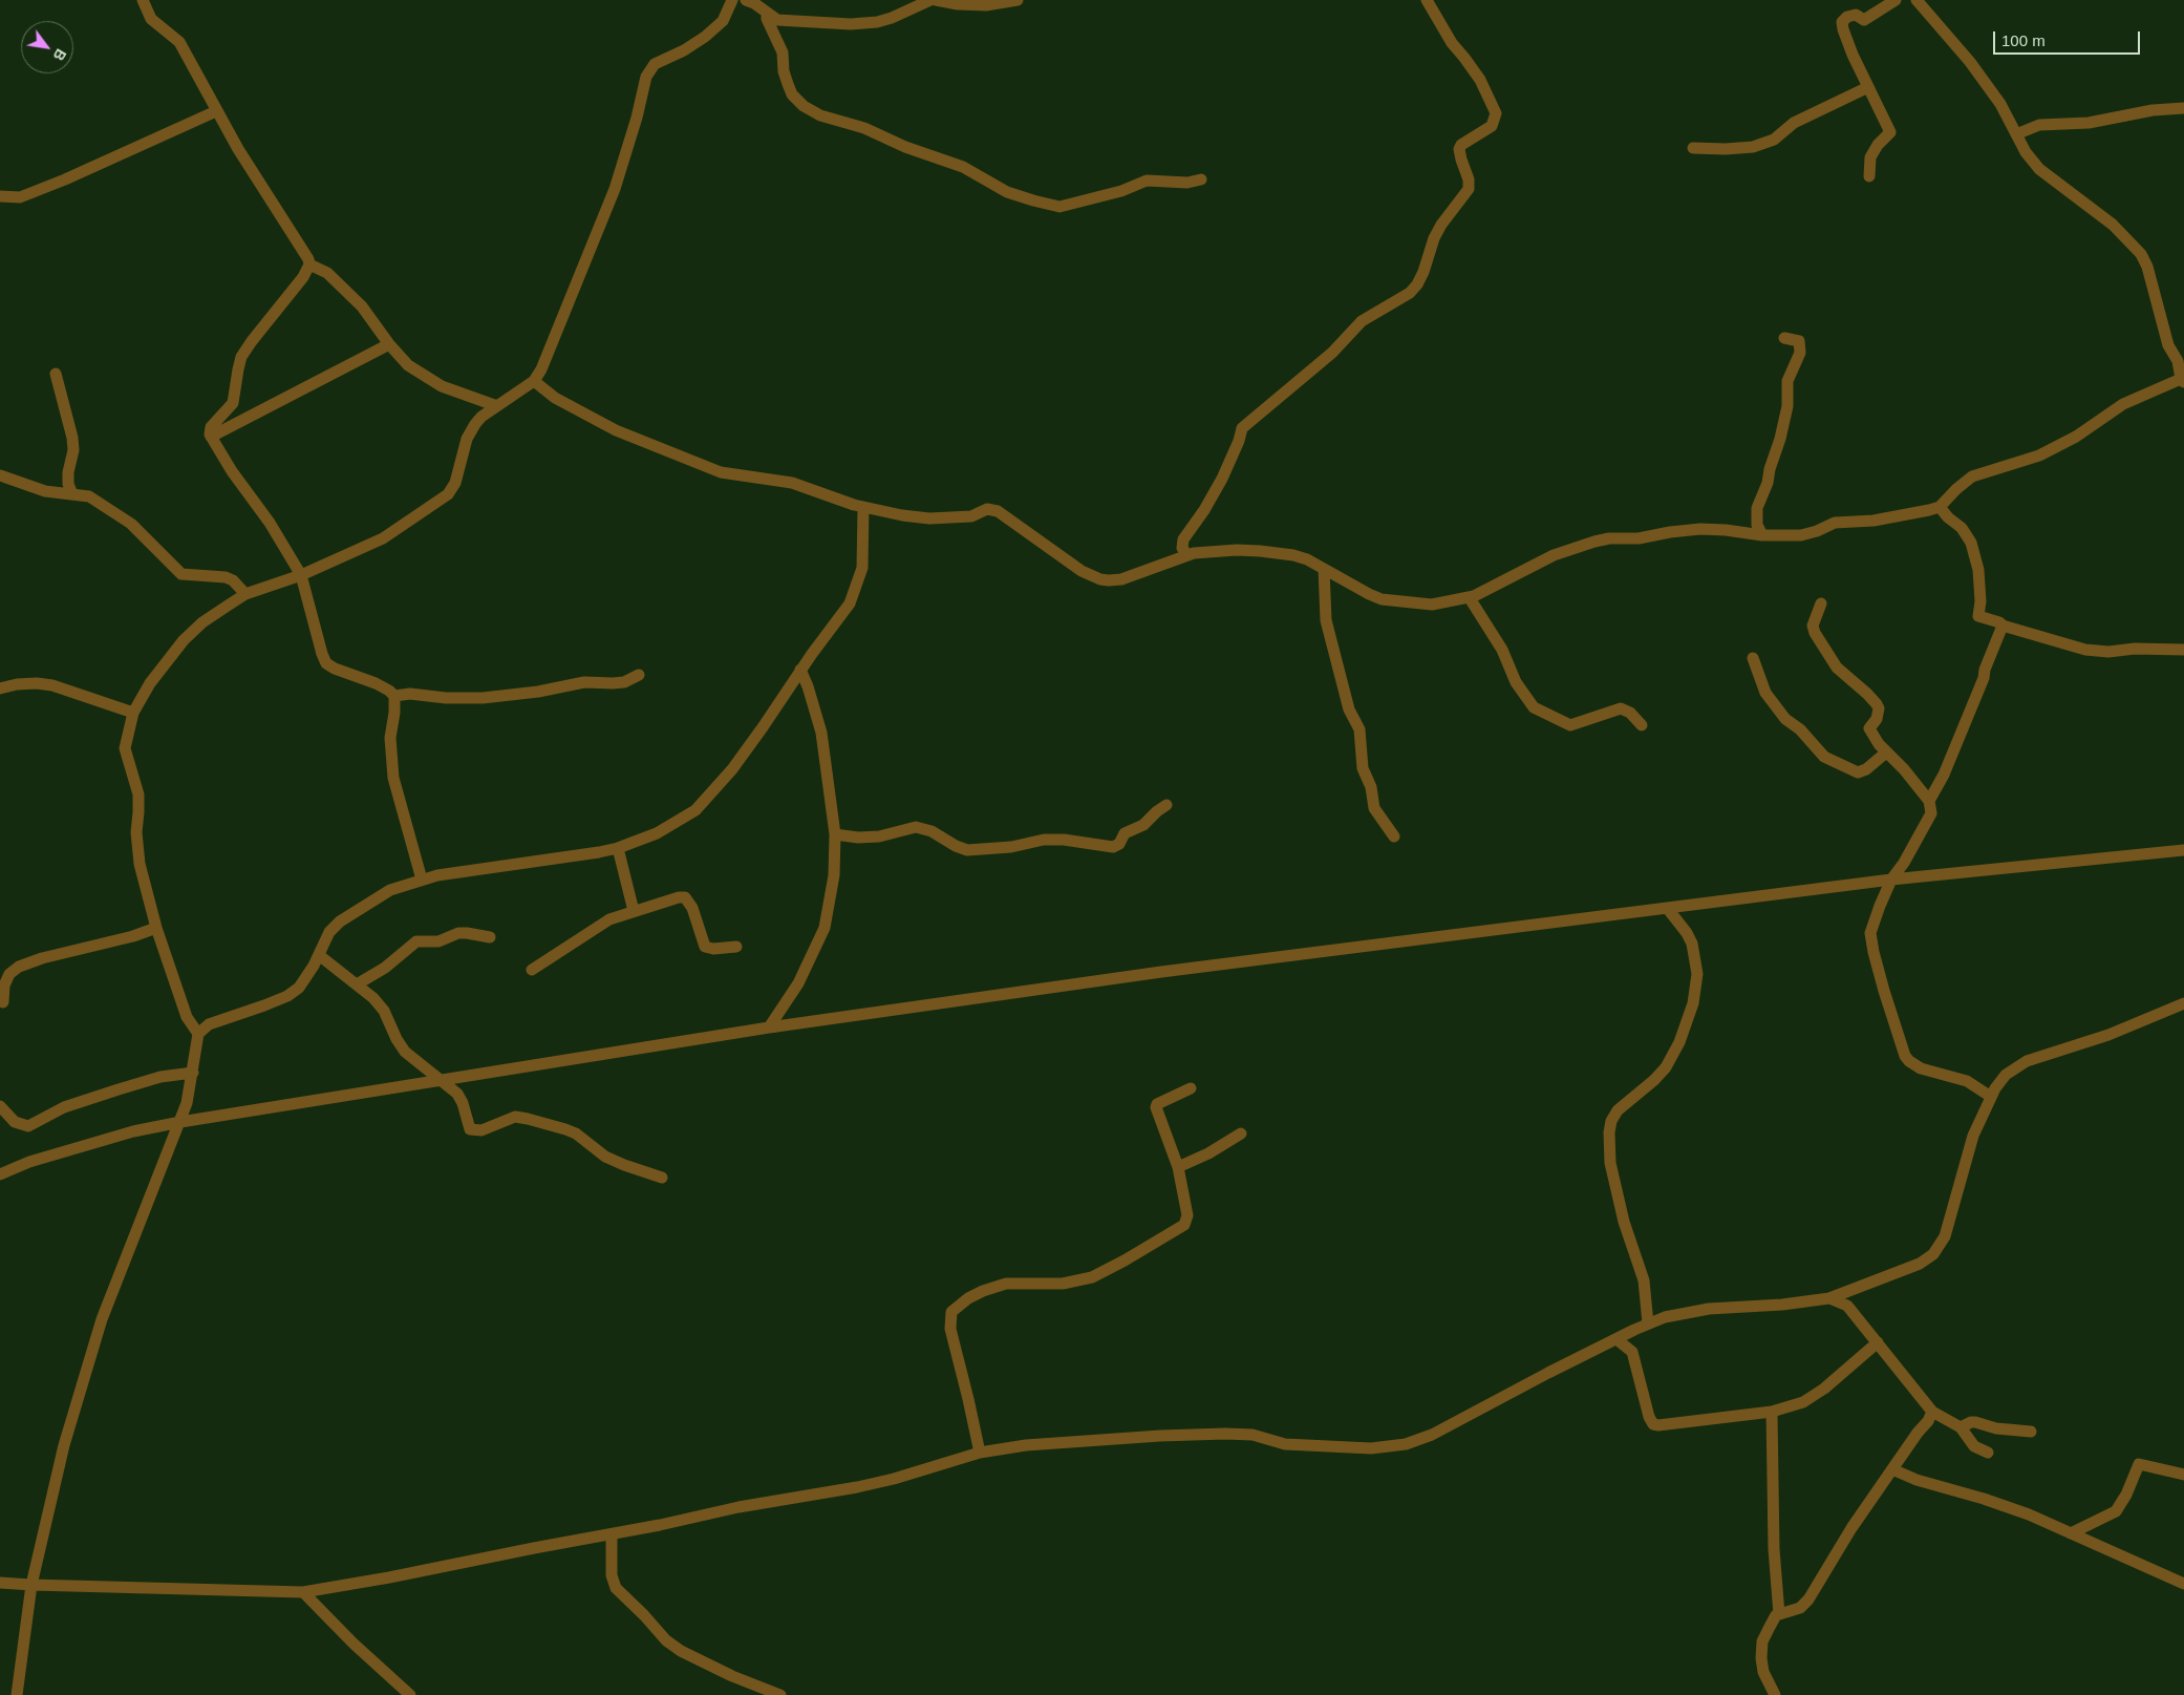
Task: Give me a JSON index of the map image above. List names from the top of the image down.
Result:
{
  "scale_bar": "100 m",
  "north": "bottom right"
}
